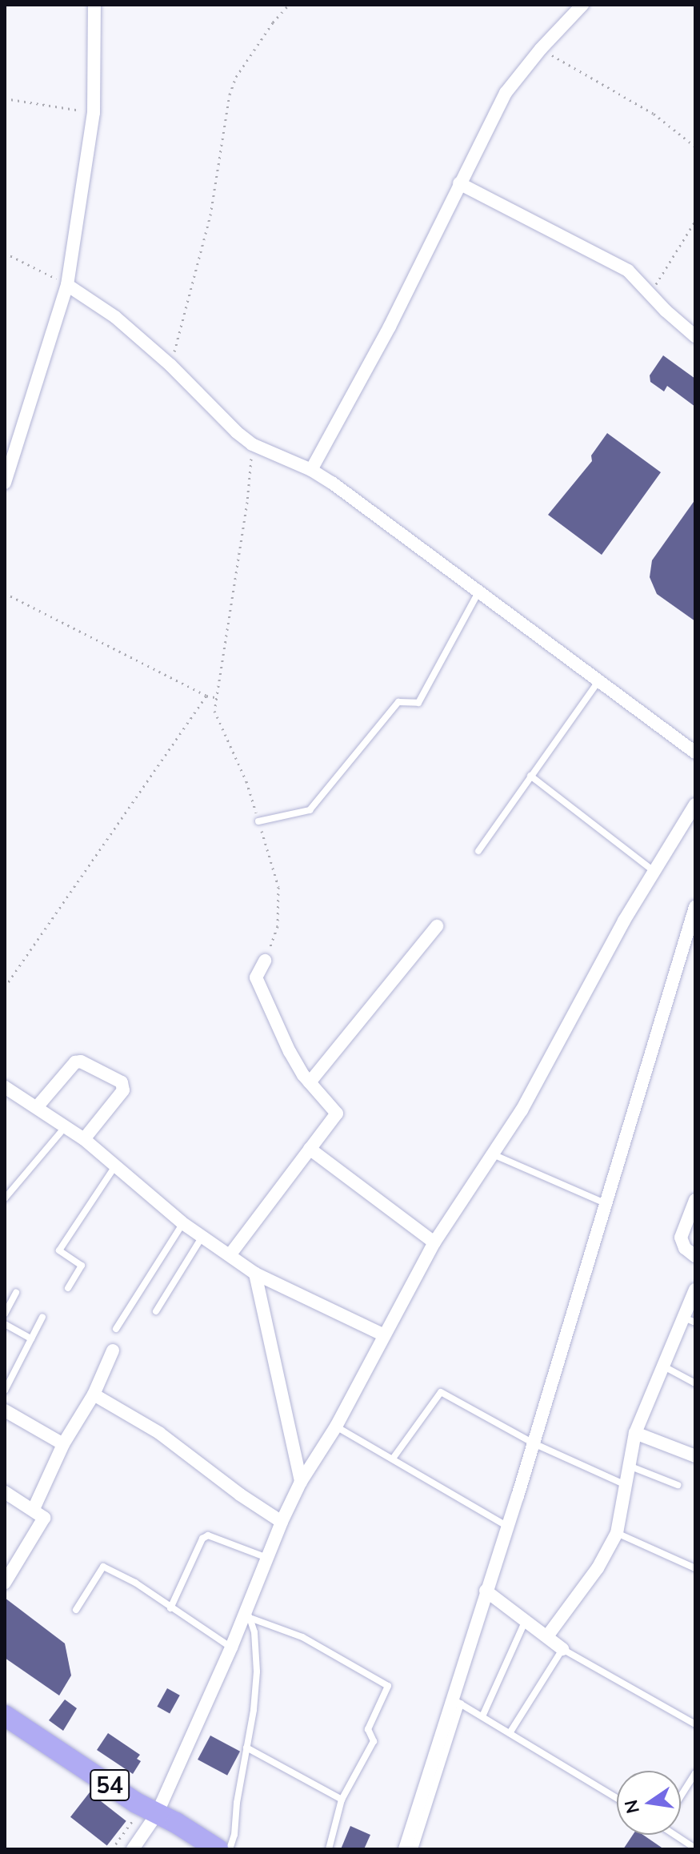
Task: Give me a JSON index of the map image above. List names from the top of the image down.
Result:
{
  "streets": {
    "main road": ["54"]
  },
  "north": "left"
}
